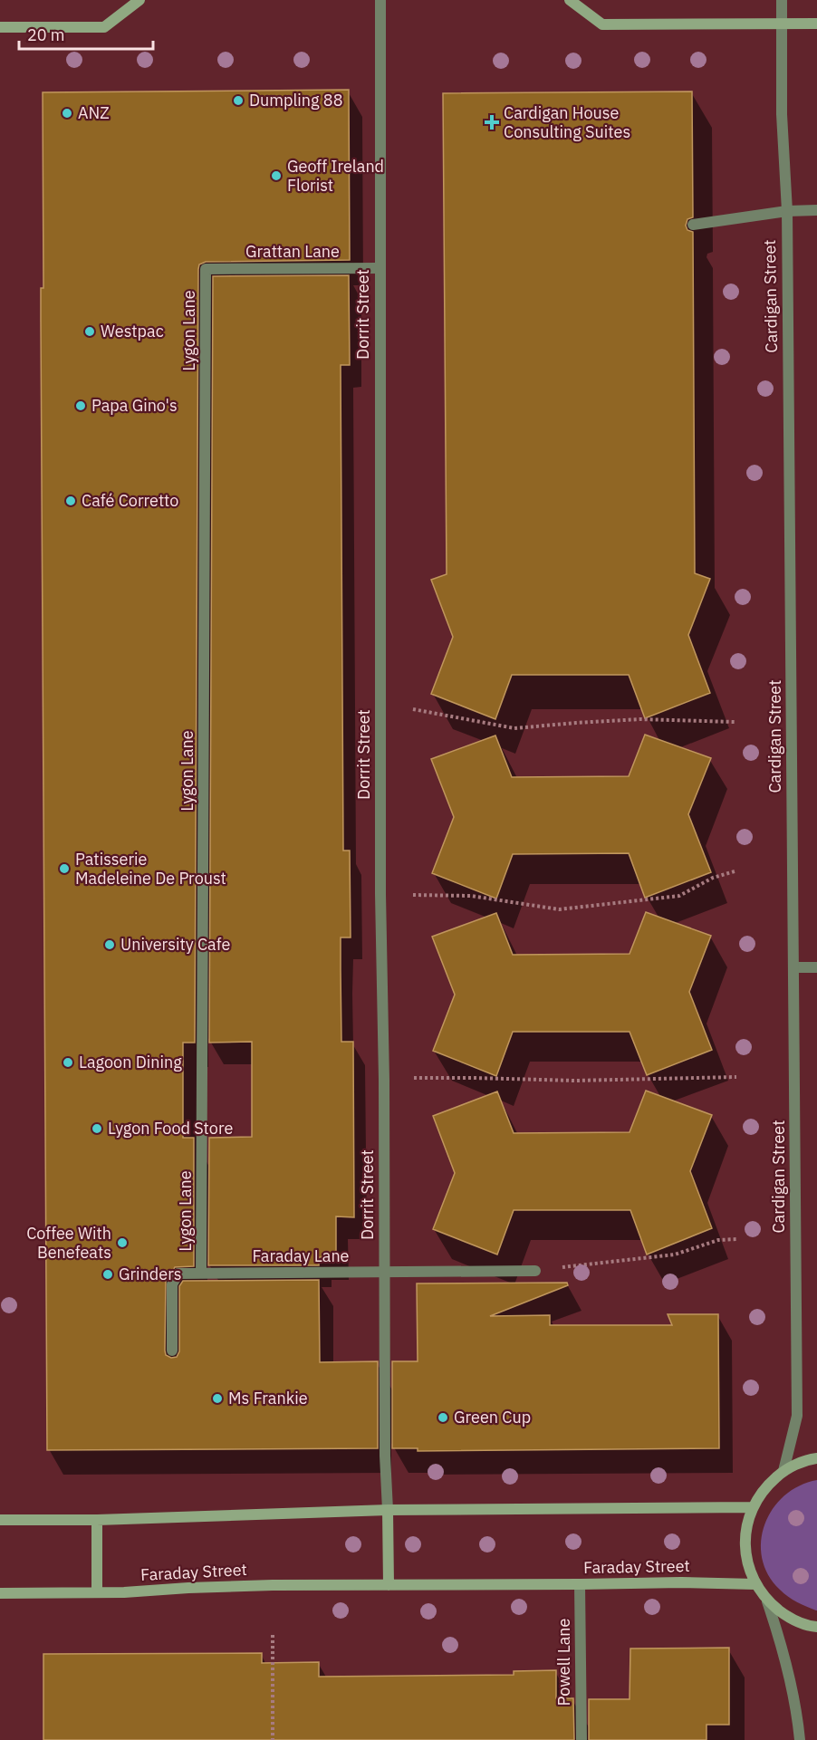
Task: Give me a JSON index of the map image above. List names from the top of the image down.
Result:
{
  "streets": {
    "street": [
      "Grattan Lane",
      "Cardigan Street",
      "Dorrit Street",
      "Lygon Lane",
      "Faraday Lane",
      "Faraday Street",
      "Powell Lane"
    ]
  },
  "crossings": [
    ["Grattan Lane", "Dorrit Street"],
    ["Grattan Lane", "Lygon Lane"],
    ["Dorrit Street", "Faraday Lane"],
    ["Lygon Lane", "Faraday Lane"],
    ["Faraday Street", "Powell Lane"]
  ],
  "places": {
    "other": [
      "Dumpling 88",
      "ANZ",
      "Geoff Ireland Florist",
      "Westpac",
      "Papa Gino's",
      "Café Corretto",
      "Patisserie Madeleine De Proust",
      "University Cafe",
      "Lagoon Dining",
      "Lygon Food Store",
      "Coffee With Benefeats",
      "Grinders",
      "Ms Frankie",
      "Green Cup"
    ],
    "health": ["Cardigan House Consulting Suites"]
  },
  "scale_bar": "20 m"
}
